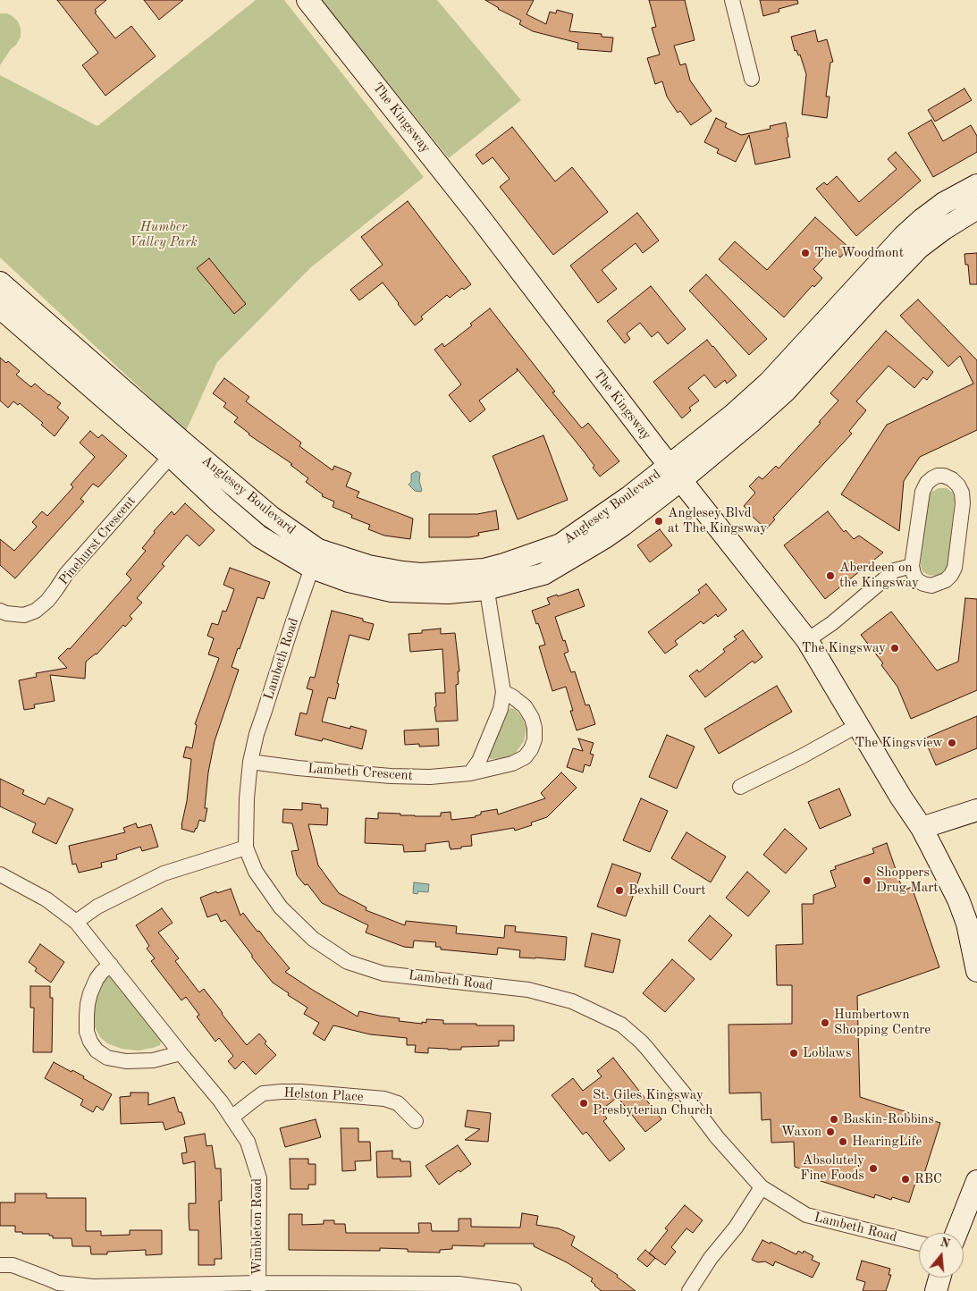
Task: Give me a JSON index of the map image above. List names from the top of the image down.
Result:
{
  "streets": {
    "street": [
      "The Kingsway",
      "Anglesey Boulevard",
      "Pinehurst Crescent",
      "Lambeth Road",
      "Lambeth Crescent",
      "Helston Place",
      "Wimbleton Road"
    ]
  },
  "crossings": [
    ["The Kingsway", "Anglesey Boulevard"],
    ["Anglesey Boulevard", "Pinehurst Crescent"],
    ["Anglesey Boulevard", "Lambeth Road"],
    ["Lambeth Road", "Lambeth Crescent"],
    ["Helston Place", "Wimbleton Road"]
  ],
  "parks": ["Humber Valley Park"],
  "places": [
    "The Woodmont",
    "Anglesey Blvd at The Kingsway",
    "Aberdeen on the Kingsway",
    "The Kingsway",
    "The Kingsview",
    "Shoppers Drug Mart",
    "Bexhill Court",
    "Humbertown Shopping Centre",
    "Loblaws",
    "St. Giles Kingsway Presbyterian Church",
    "Baskin-Robbins",
    "Waxon",
    "HearingLife",
    "Absolutely Fine Foods",
    "RBC"
  ],
  "north": "top"
}
